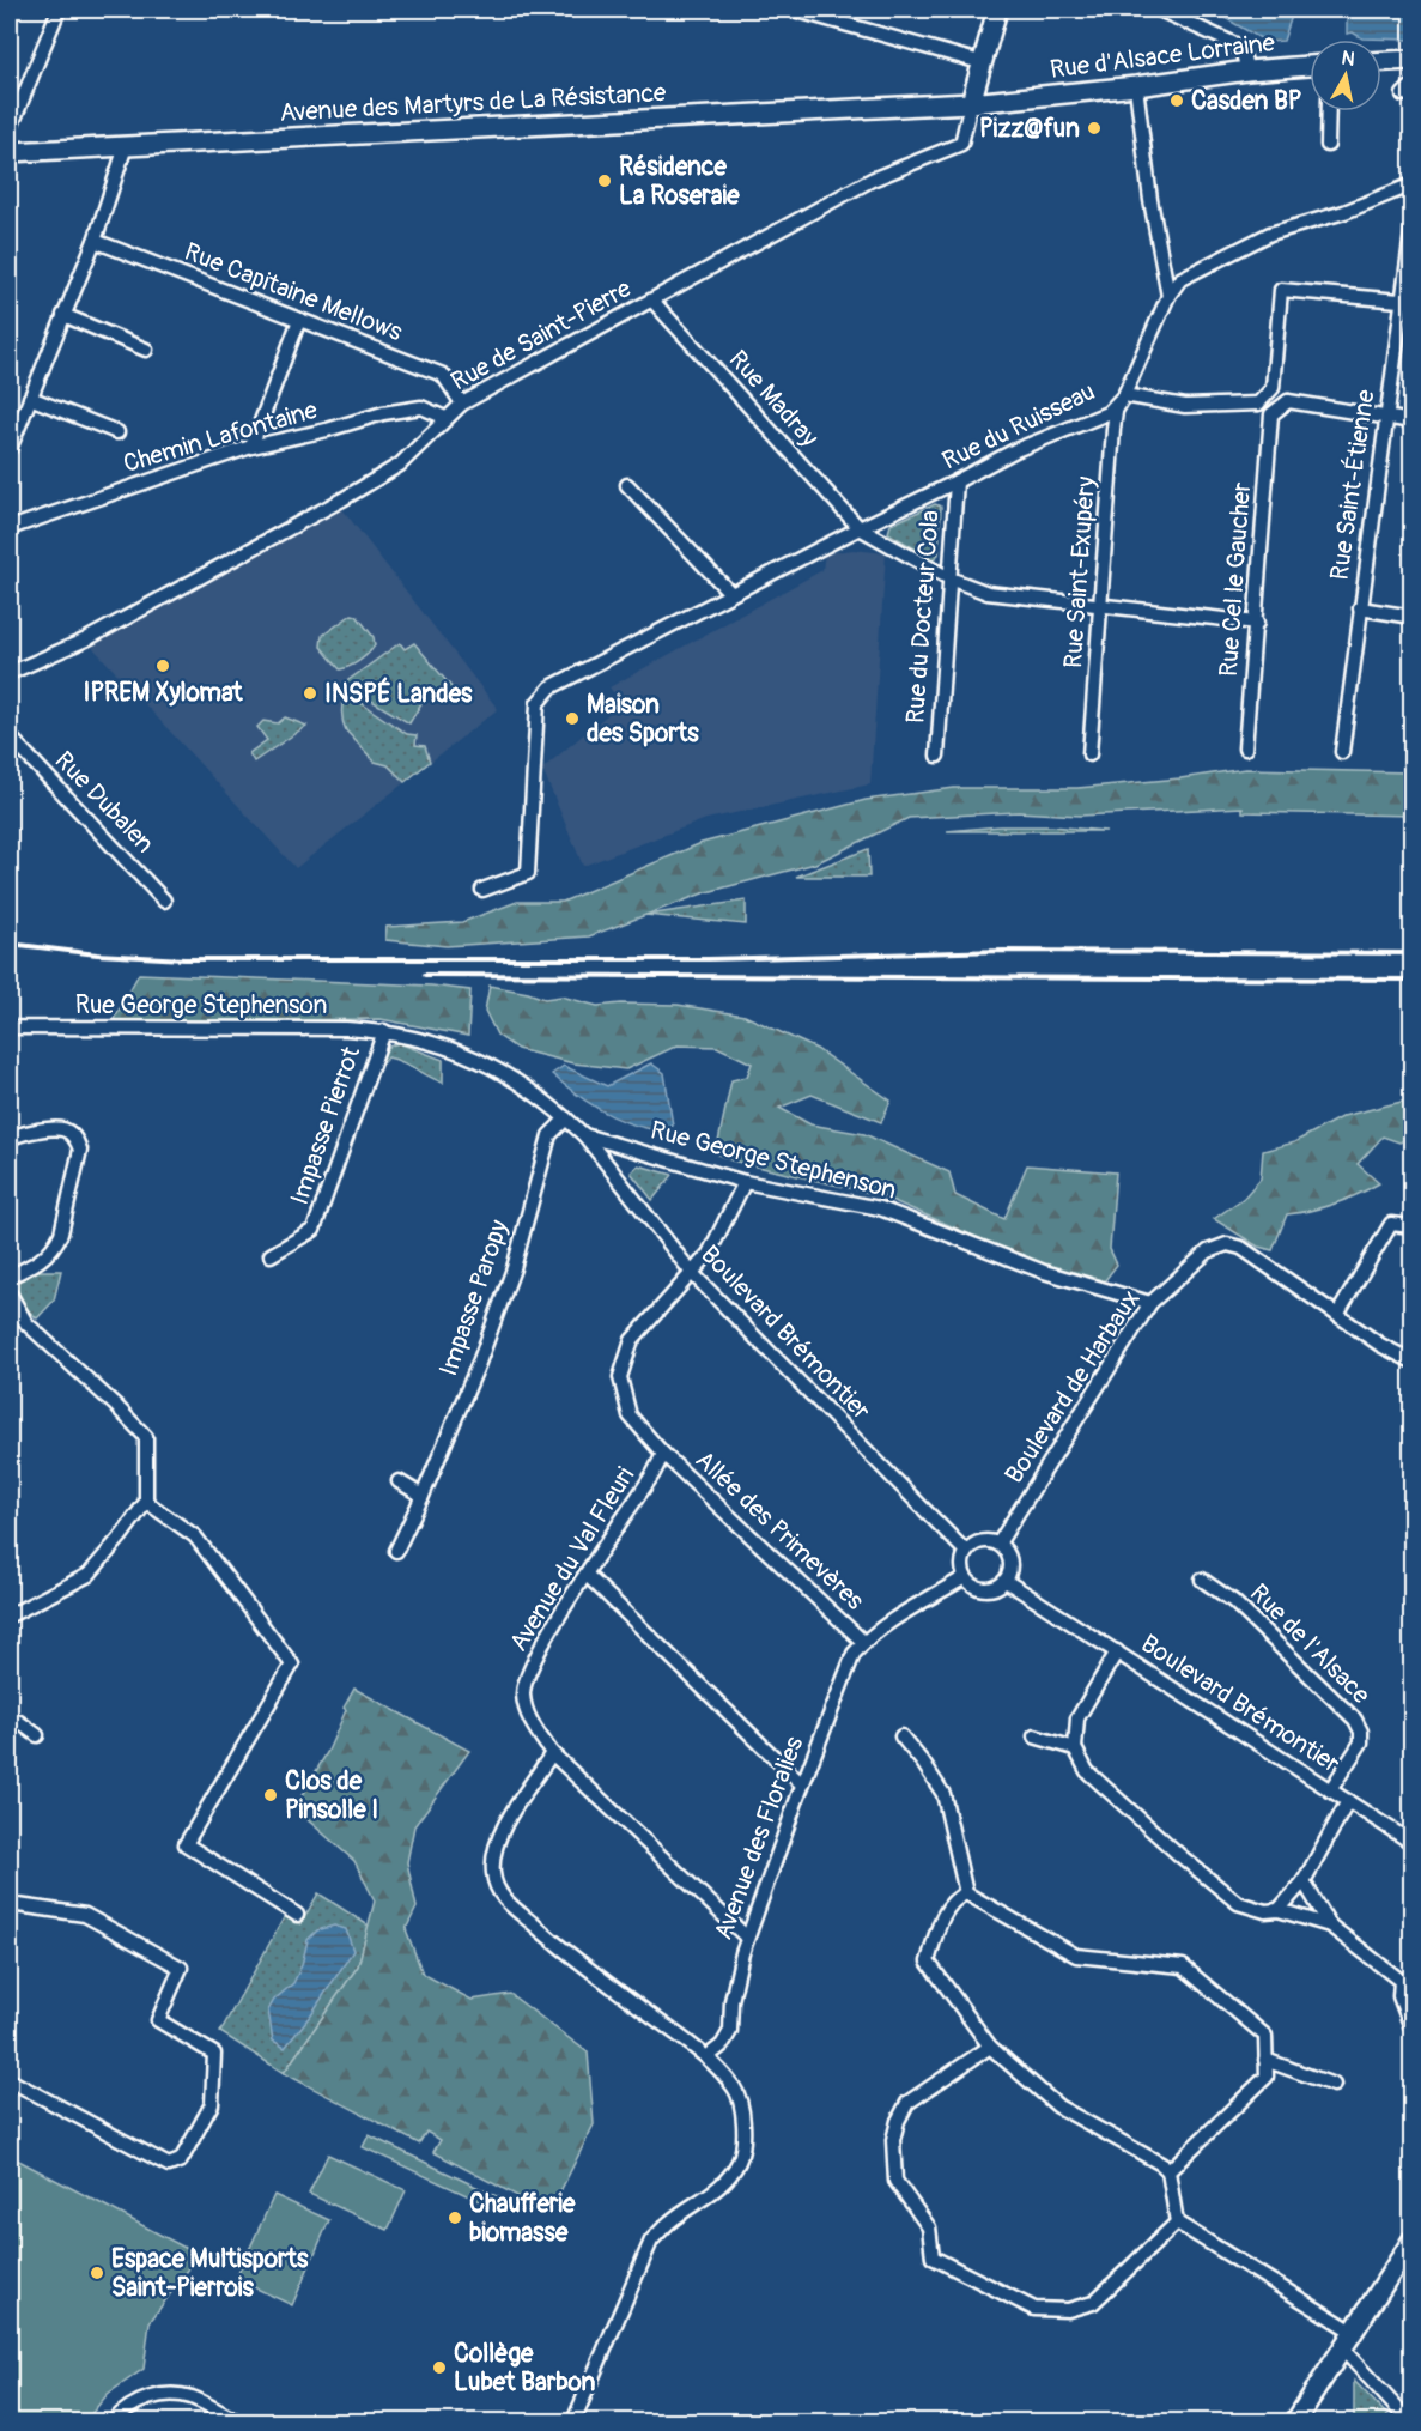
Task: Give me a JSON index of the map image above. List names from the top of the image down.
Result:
{
  "streets": {
    "main road": ["Rue d'Alsace Lorraine", "Avenue des Martyrs de La Résistance"],
    "street": [
      "Rue Capitaine Mellows",
      "Rue de Saint-Pierre",
      "Rue Madray",
      "Rue du Ruisseau",
      "Chemin Lafontaine",
      "Rue Saint-Étienne",
      "Rue Saint-Exupéry",
      "Rue Cel le Gaucher",
      "Rue du Docteur Cola",
      "Rue Dubalen",
      "Rue George Stephenson",
      "Impasse Pierrot",
      "Impasse Paropy",
      "Boulevard Brémontier",
      "Boulevard de Harbaux",
      "Allée des Primevères",
      "Avenue du Val Fleuri",
      "Rue de l'Alsace",
      "Avenue des Floralies"
    ]
  },
  "crossings": [
    ["Rue d'Alsace Lorraine", "Avenue des Martyrs de La Résistance"],
    ["Rue d'Alsace Lorraine", "Rue de Saint-Pierre"],
    ["Avenue des Martyrs de La Résistance", "Rue de Saint-Pierre"],
    ["Rue Capitaine Mellows", "Rue de Saint-Pierre"],
    ["Rue de Saint-Pierre", "Rue Madray"],
    ["Rue de Saint-Pierre", "Chemin Lafontaine"],
    ["Rue Madray", "Rue du Ruisseau"],
    ["Rue du Ruisseau", "Rue Saint-Exupéry"],
    ["Rue du Ruisseau", "Rue du Docteur Cola"],
    ["Rue George Stephenson", "Impasse Pierrot"],
    ["Rue George Stephenson", "Impasse Paropy"],
    ["Rue George Stephenson", "Boulevard Brémontier"],
    ["Rue George Stephenson", "Boulevard de Harbaux"],
    ["Rue George Stephenson", "Avenue du Val Fleuri"],
    ["Boulevard Brémontier", "Boulevard de Harbaux"],
    ["Boulevard Brémontier", "Avenue du Val Fleuri"],
    ["Boulevard Brémontier", "Rue de l'Alsace"],
    ["Boulevard Brémontier", "Avenue des Floralies"],
    ["Boulevard de Harbaux", "Avenue des Floralies"],
    ["Allée des Primevères", "Avenue du Val Fleuri"],
    ["Allée des Primevères", "Avenue des Floralies"],
    ["Avenue du Val Fleuri", "Avenue des Floralies"]
  ],
  "places": [
    "Casden BP",
    "Pizz@fun",
    "Résidence La Roseraie",
    "IPREM Xylomat",
    "INSPÉ Landes",
    "Maison des Sports",
    "Clos de Pinsolle I",
    "Chaufferie biomasse",
    "Espace Multisports Saint-Pierrois",
    "Collège Lubet Barbon"
  ],
  "north": "top"
}
